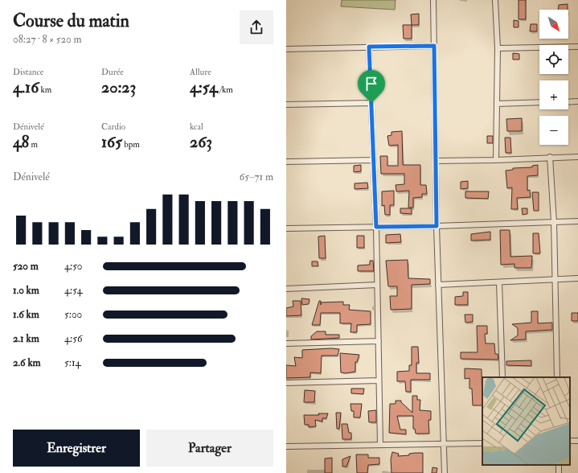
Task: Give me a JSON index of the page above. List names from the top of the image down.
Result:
{
  "north": "bottom right",
  "page": {
    "heading": ["Course du matin", "08:27 · 8 × 520 m"],
    "map_buttons": ["+", "−"],
    "stats": [
      ["Distance", "4.16 km"],
      ["Durée", "20:23"],
      ["Allure", "4:54 /km"],
      ["Dénivelé", "48 m"],
      ["Cardio", "165 bpm"],
      ["kcal", "263"]
    ],
    "chart": ["Dénivelé", "65–71 m"],
    "list": [
      {
        "name": "520 m",
        "note": "4:50"
      },
      {
        "name": "1.0 km",
        "note": "4:54"
      },
      {
        "name": "1.6 km",
        "note": "5:00"
      },
      {
        "name": "2.1 km",
        "note": "4:56"
      },
      {
        "name": "2.6 km",
        "note": "5:14"
      }
    ],
    "buttons": ["Enregistrer", "Partager"]
  }
}
